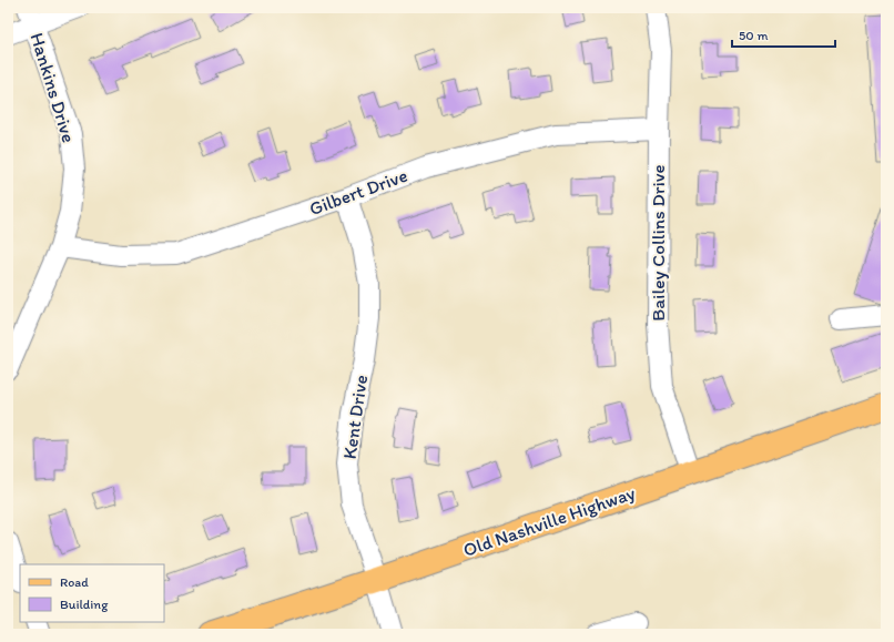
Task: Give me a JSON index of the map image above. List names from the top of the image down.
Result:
{
  "streets": {
    "main road": ["Old Nashville Highway"],
    "street": [
      "Hankins Drive",
      "Gilbert Drive",
      "Bailey Collins Drive",
      "Kent Drive"
    ]
  },
  "crossings": [
    ["Hankins Drive", "Gilbert Drive"],
    ["Gilbert Drive", "Bailey Collins Drive"],
    ["Gilbert Drive", "Kent Drive"],
    ["Bailey Collins Drive", "Old Nashville Highway"],
    ["Kent Drive", "Old Nashville Highway"]
  ],
  "legend": ["Road", "Building"],
  "scale_bar": "50 m"
}
